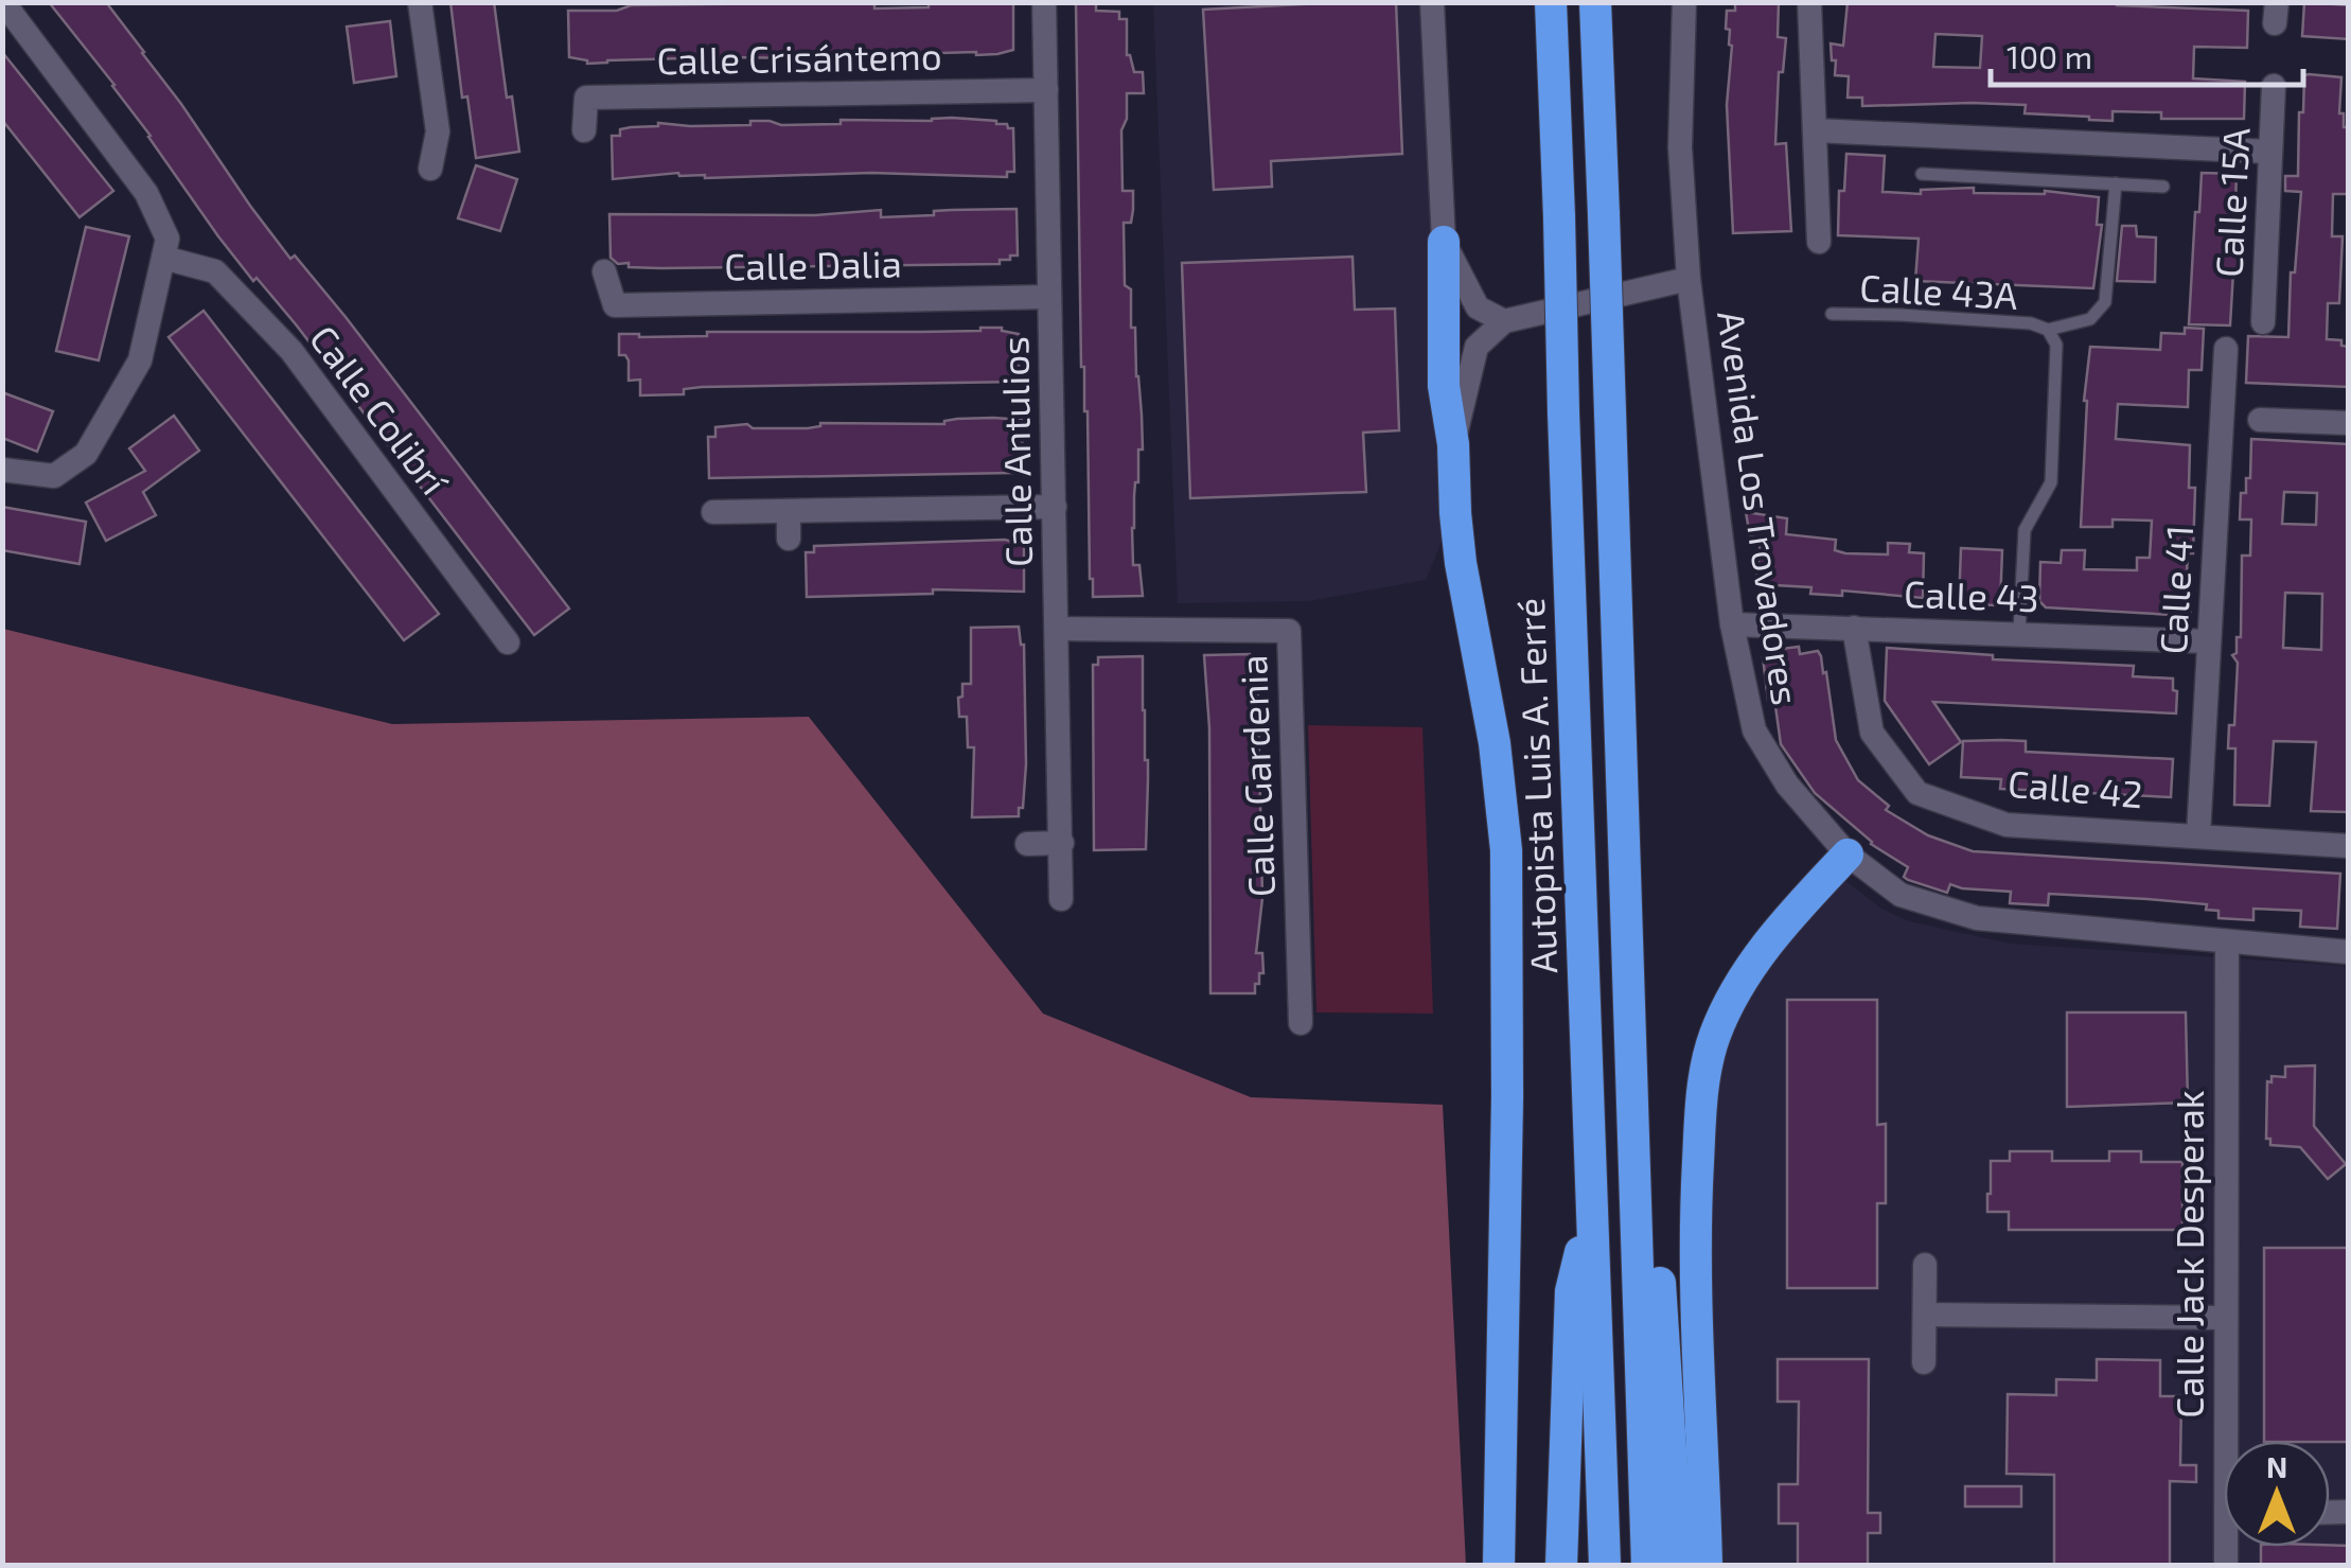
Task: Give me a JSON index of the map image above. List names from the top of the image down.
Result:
{
  "streets": {
    "highway": ["Autopista Luis A. Ferré"],
    "street": [
      "Calle Crisántemo",
      "Calle 15A",
      "Calle Dalia",
      "Calle Colibrí",
      "Calle Antulios",
      "Avenida Los Trovadores",
      "Calle 41",
      "Calle 43",
      "Calle Gardenia",
      "Calle 42",
      "Calle Jack Desperak"
    ],
    "lane": ["Calle 43A"]
  },
  "crossings": [
    ["Calle Crisántemo", "Calle Antulios"],
    ["Calle Dalia", "Calle Antulios"],
    ["Calle 43A", "Calle 43"],
    ["Calle Antulios", "Calle Gardenia"],
    ["Avenida Los Trovadores", "Calle 43"],
    ["Avenida Los Trovadores", "Calle Jack Desperak"],
    ["Calle 41", "Calle 43"],
    ["Calle 41", "Calle 42"],
    ["Calle 43", "Calle 42"]
  ],
  "scale_bar": "100 m",
  "north": "top"
}
